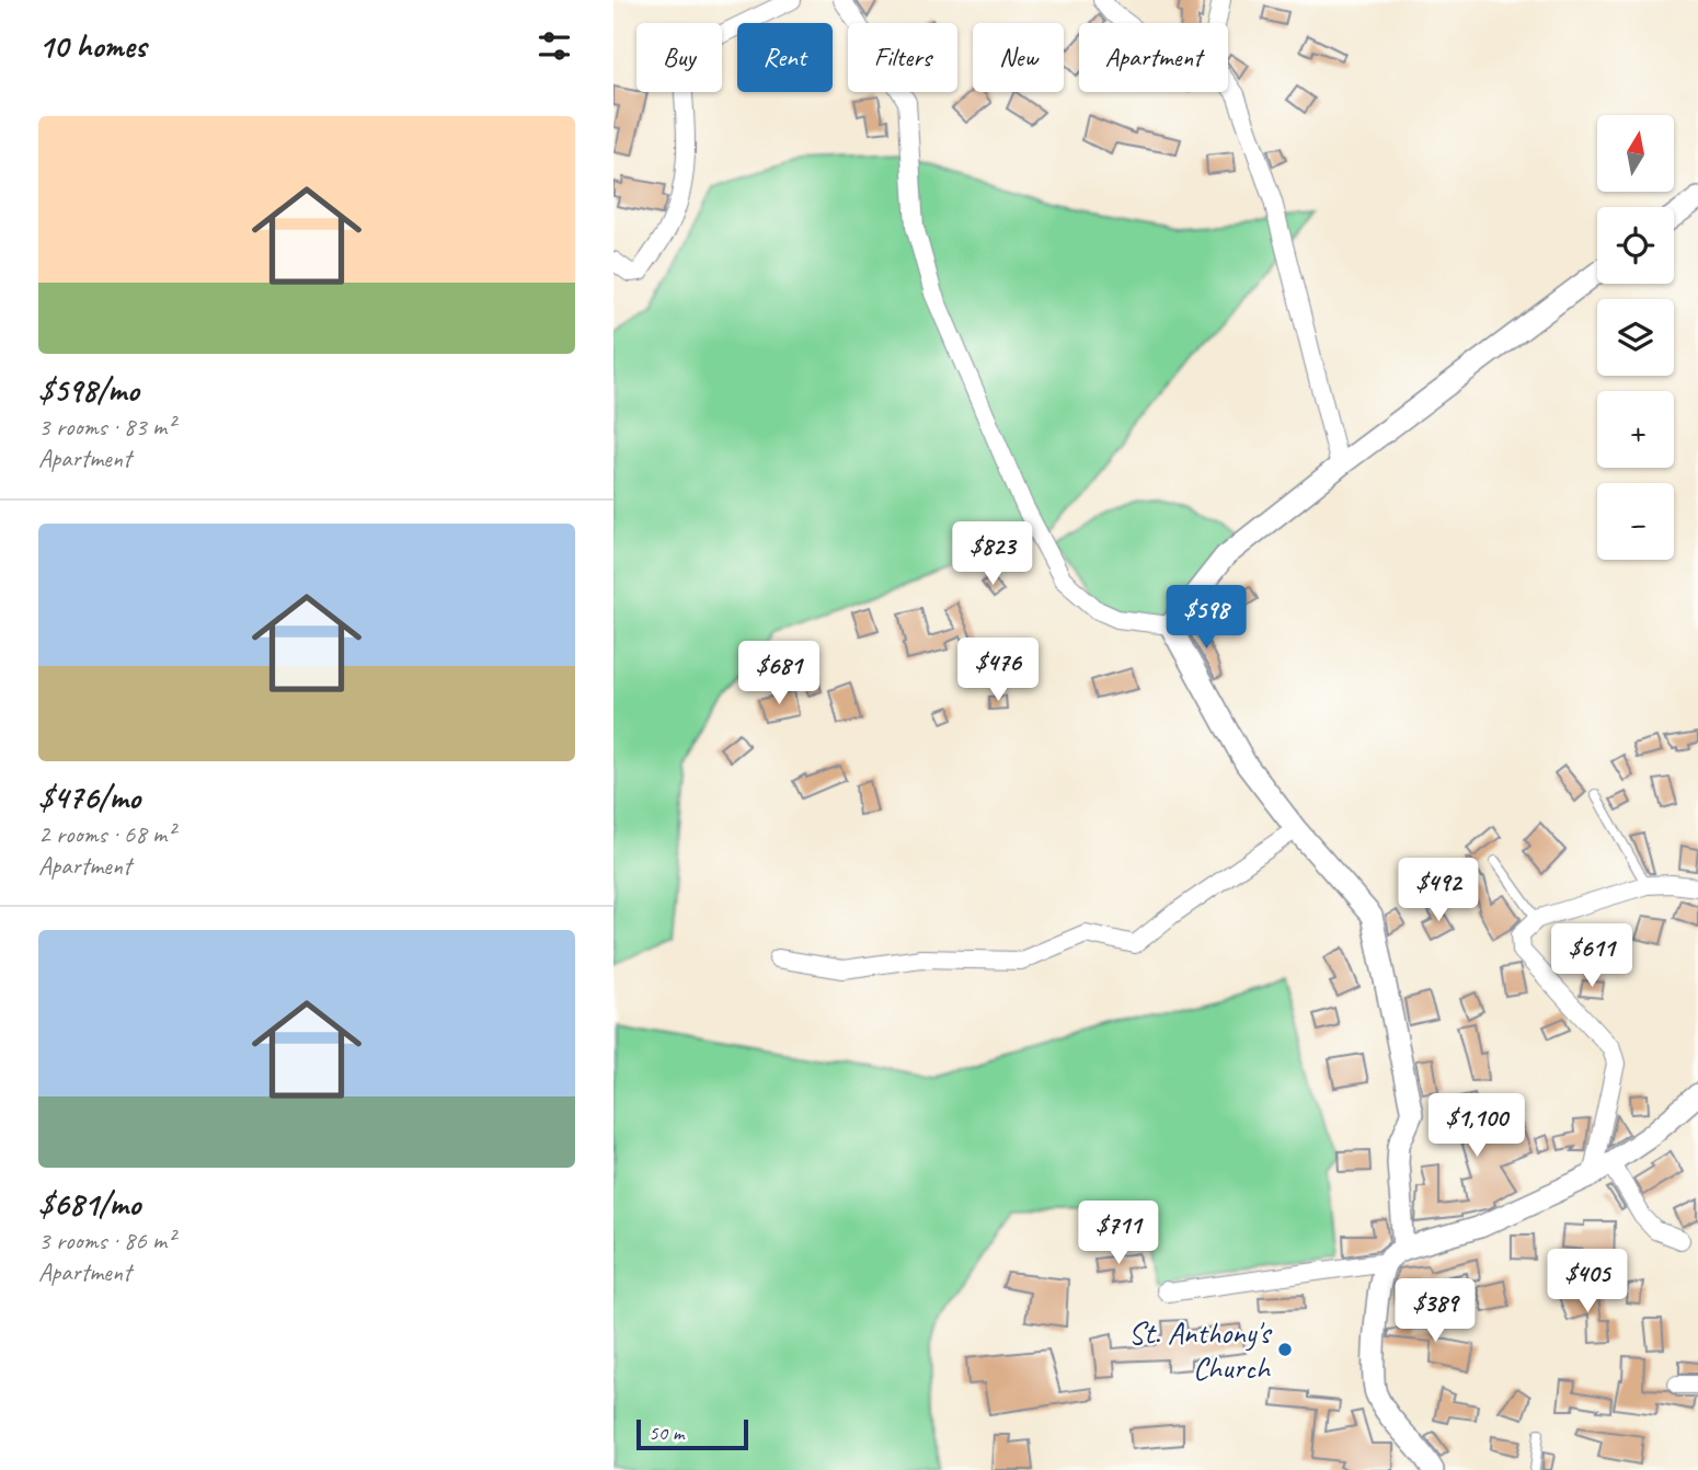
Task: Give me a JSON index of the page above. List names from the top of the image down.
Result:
{
  "places": ["St. Anthony's Church"],
  "scale_bar": "50 m",
  "north": "top",
  "page": {
    "heading": "10 homes",
    "chip": [
      "Buy",
      "Rent",
      "Filters",
      "New",
      "Apartment"
    ],
    "list": [
      {
        "name": "$598/mo",
        "note": "3 rooms · 83 m² · Apartment"
      },
      {
        "name": "$476/mo",
        "note": "2 rooms · 68 m² · Apartment"
      },
      {
        "name": "$681/mo",
        "note": "3 rooms · 86 m² · Apartment"
      }
    ],
    "map_buttons": ["+", "−"],
    "price": [
      "$823",
      "$598",
      "$476",
      "$681",
      "$492",
      "$611",
      "$1,100",
      "$711",
      "$405",
      "$389"
    ],
    "scale": "50 m"
  }
}
